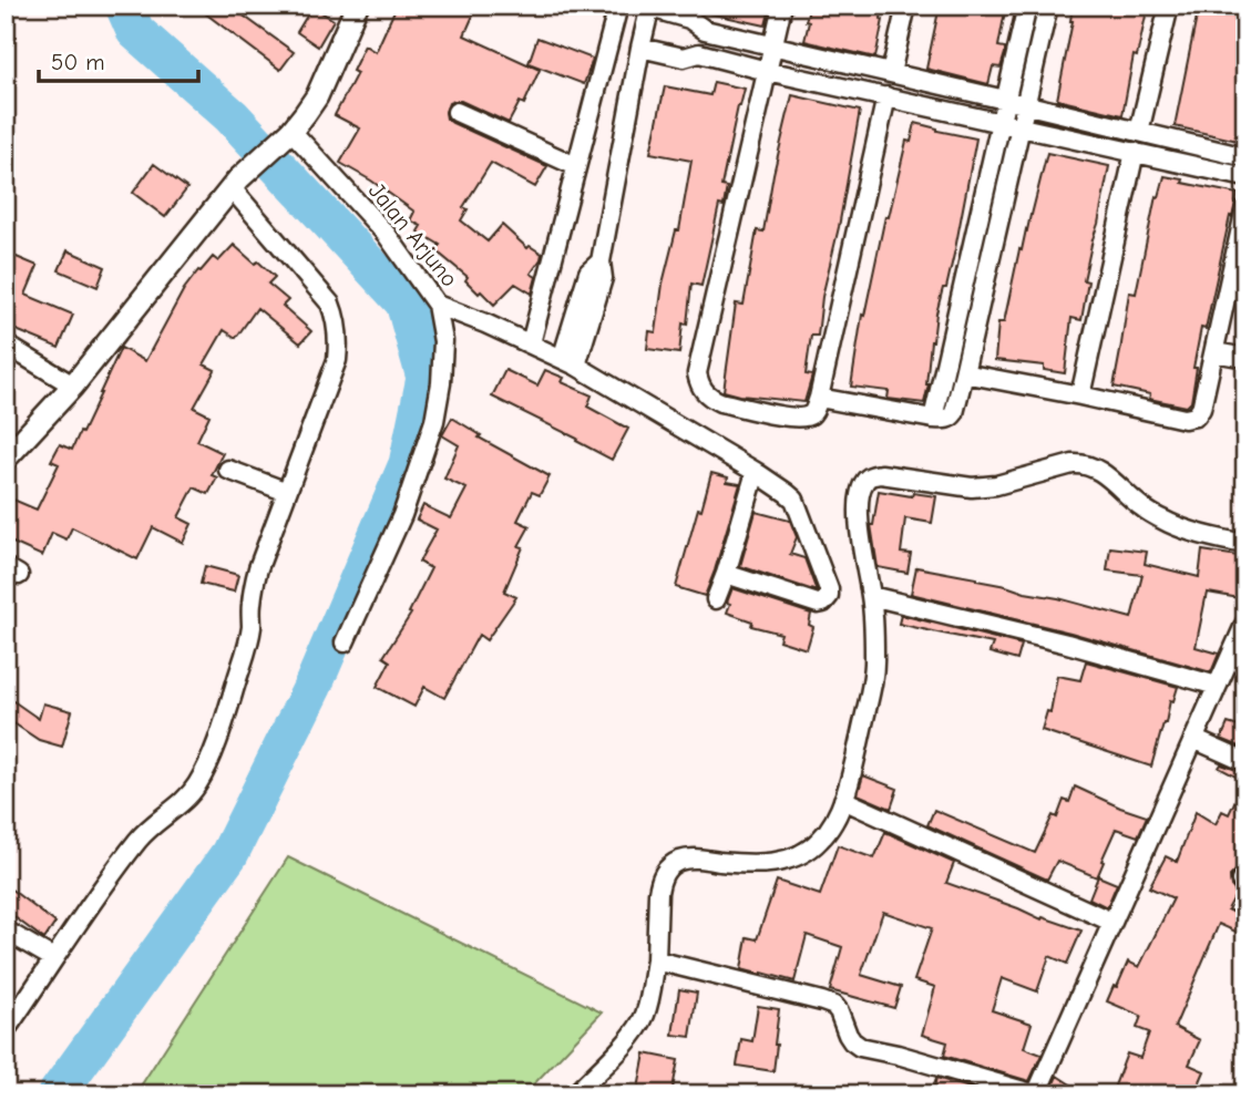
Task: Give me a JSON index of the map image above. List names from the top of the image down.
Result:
{
  "streets": {
    "street": ["Jalan Arjuno"]
  },
  "scale_bar": "50 m"
}
